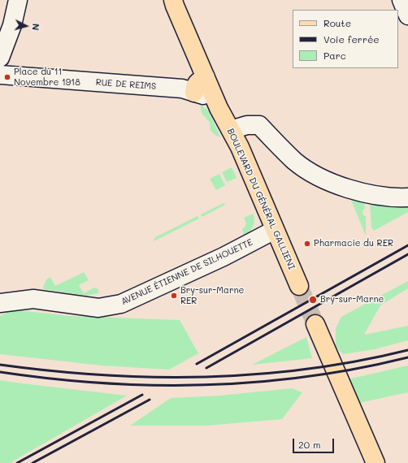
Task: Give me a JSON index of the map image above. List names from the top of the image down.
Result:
{
  "streets": {
    "main road": ["BOULEVARD DU GÉNÉRAL GALLIENI"],
    "street": ["RUE DE REIMS", "AVENUE ÉTIENNE DE SILHOUETTE"]
  },
  "crossings": [
    ["RUE DE REIMS", "BOULEVARD DU GÉNÉRAL GALLIENI"],
    ["BOULEVARD DU GÉNÉRAL GALLIENI", "AVENUE ÉTIENNE DE SILHOUETTE"]
  ],
  "places": [
    "Place du 11 Novembre 1918",
    "Pharmacie du RER",
    "Bry-sur-Marne RER",
    "Bry-sur-Marne"
  ],
  "legend": ["Route", "Voie ferrée", "Parc"],
  "scale_bar": "20 m",
  "north": "right"
}
